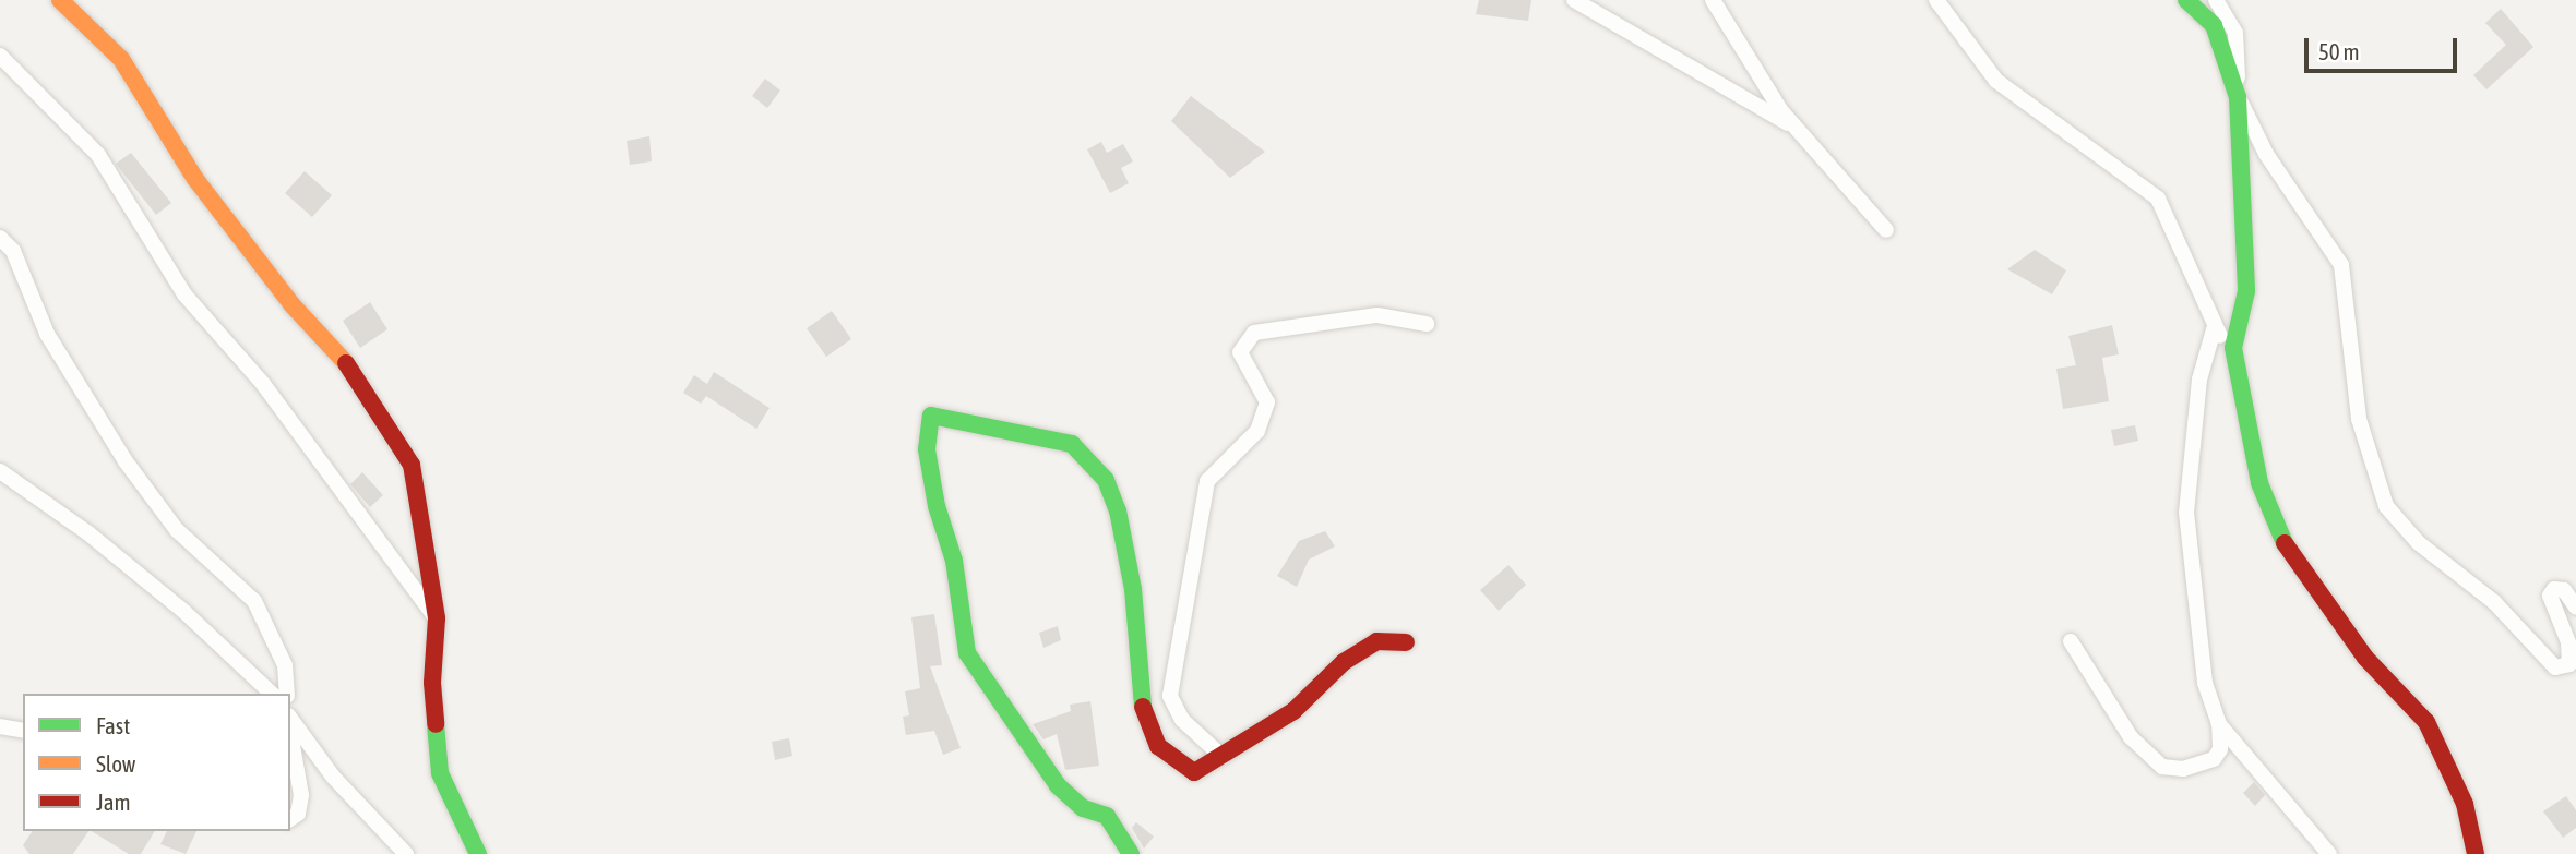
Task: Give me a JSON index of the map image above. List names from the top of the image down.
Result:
{
  "legend": ["Fast", "Slow", "Jam"],
  "scale_bar": "50 m"
}
